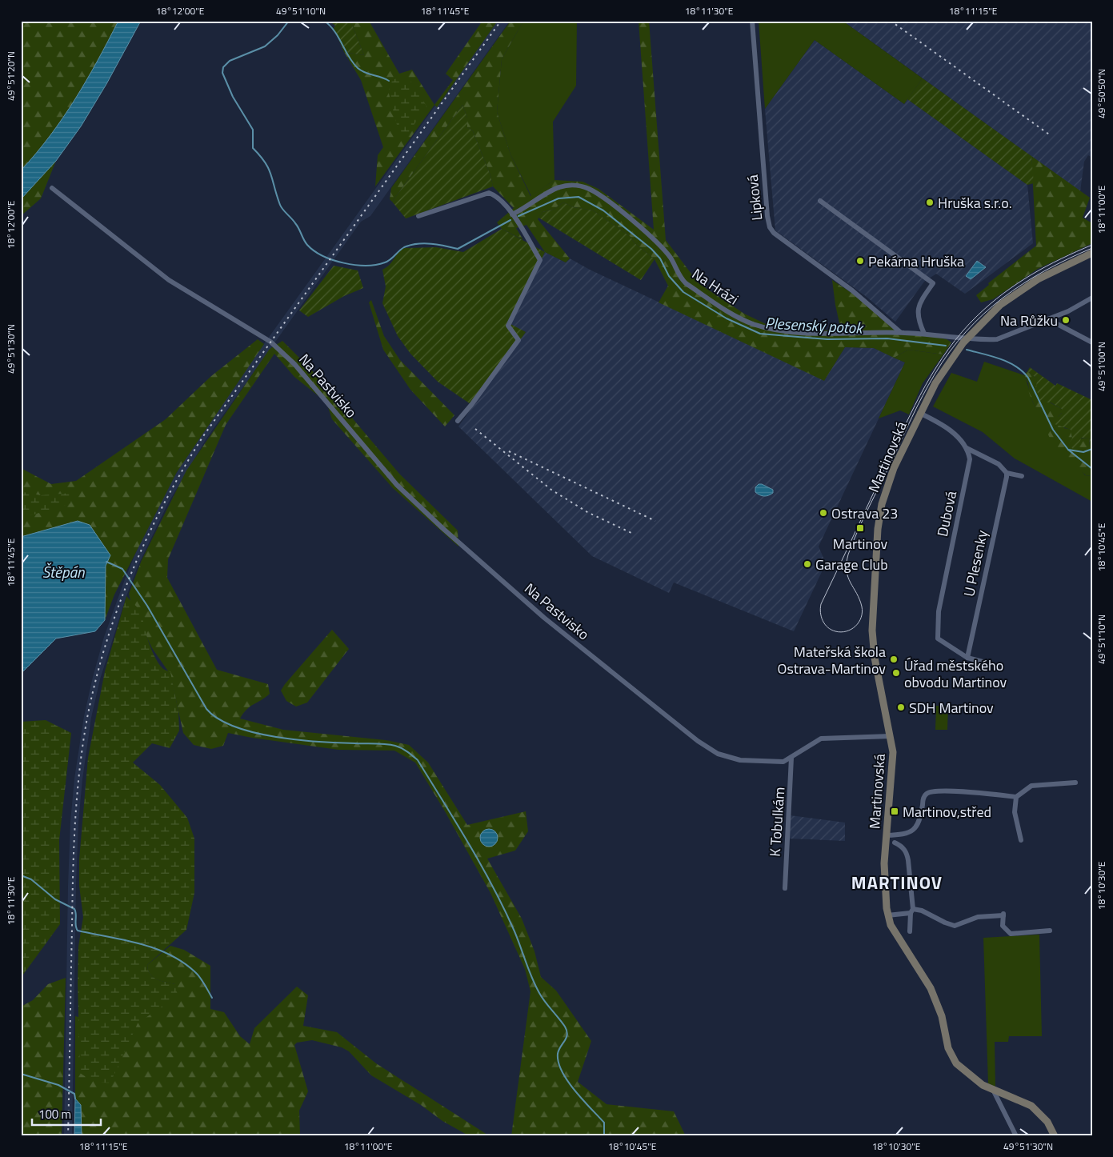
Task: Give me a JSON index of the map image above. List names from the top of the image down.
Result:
{
  "streets": {
    "street": [
      "Lipková",
      "Na Hrázi",
      "Na Pastvisko",
      "Martinovská",
      "Dubová",
      "U Plesenky",
      "K Tobulkám"
    ]
  },
  "crossings": [
    ["Lipková", "Na Hrázi"],
    ["Na Hrázi", "Martinovská"],
    ["Na Pastvisko", "Martinovská"],
    ["Na Pastvisko", "K Tobulkám"],
    ["Dubová", "U Plesenky"]
  ],
  "districts": ["MARTINOV"],
  "water": ["Plesenský potok", "Štěpán"],
  "places": {
    "other": [
      "Hruška s.r.o.",
      "Pekárna Hruška",
      "Na Růžku",
      "Ostrava 23",
      "Garage Club",
      "Mateřská škola Ostrava-Martinov",
      "Úřad městského obvodu Martinov",
      "SDH Martinov"
    ],
    "transit": ["Martinov", "Martinov,střed"]
  },
  "scale_bar": "100 m",
  "coordinates": [
    "18°12'00\"E",
    "49°51'10\"N",
    "18°11'45\"E",
    "18°11'30\"E",
    "18°11'15\"E",
    "49°51'20\"N",
    "49°50'50\"N",
    "18°11'00\"E",
    "49°51'30\"N",
    "49°51'00\"N",
    "18°10'45\"E",
    "18°10'30\"E"
  ]
}
